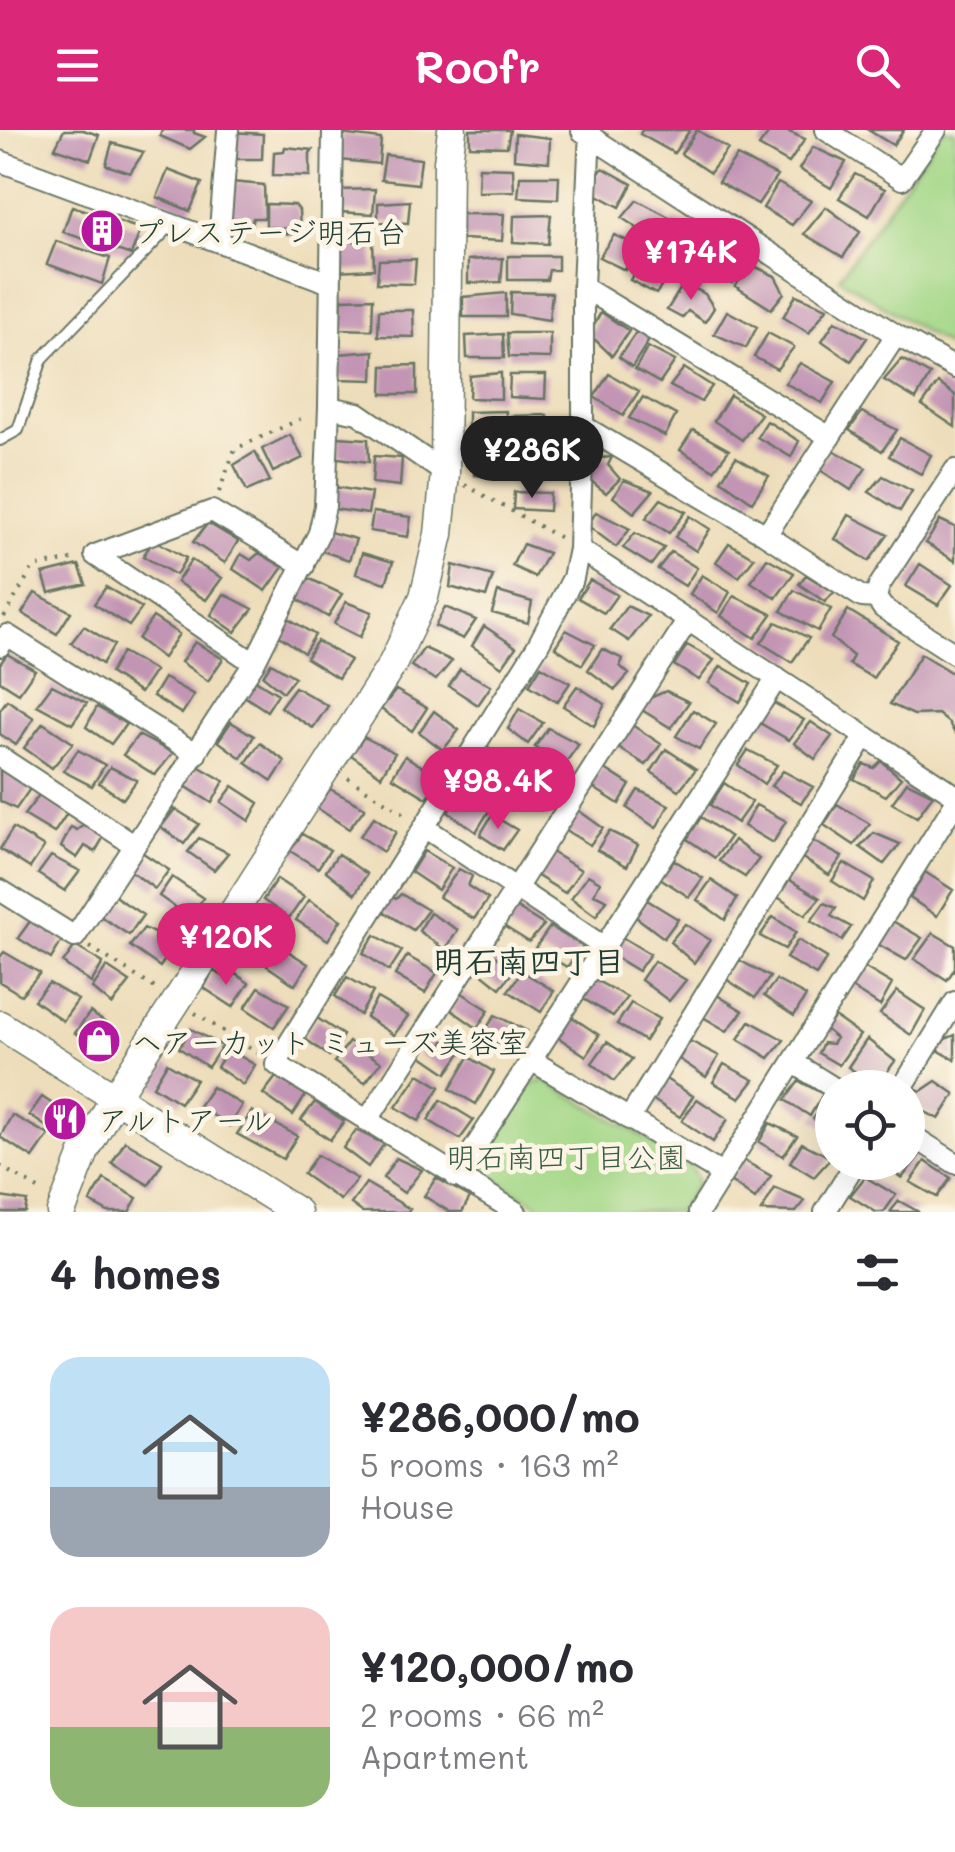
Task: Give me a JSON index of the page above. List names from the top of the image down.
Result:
{
  "districts": ["明石南四丁目"],
  "parks": ["明石南四丁目公園"],
  "places": {
    "building": ["プレステージ明石台"],
    "shop": ["ヘアーカット ミューズ美容室"],
    "restaurant": ["アルトアール"]
  },
  "page": {
    "header": "Roofr",
    "price": [
      "¥174K",
      "¥286K",
      "¥98.4K",
      "¥120K"
    ],
    "heading": "4 homes",
    "list": [
      {
        "name": "¥286,000/mo",
        "note": "5 rooms · 163 m² · House"
      },
      {
        "name": "¥120,000/mo",
        "note": "2 rooms · 66 m² · Apartment"
      }
    ]
  }
}
